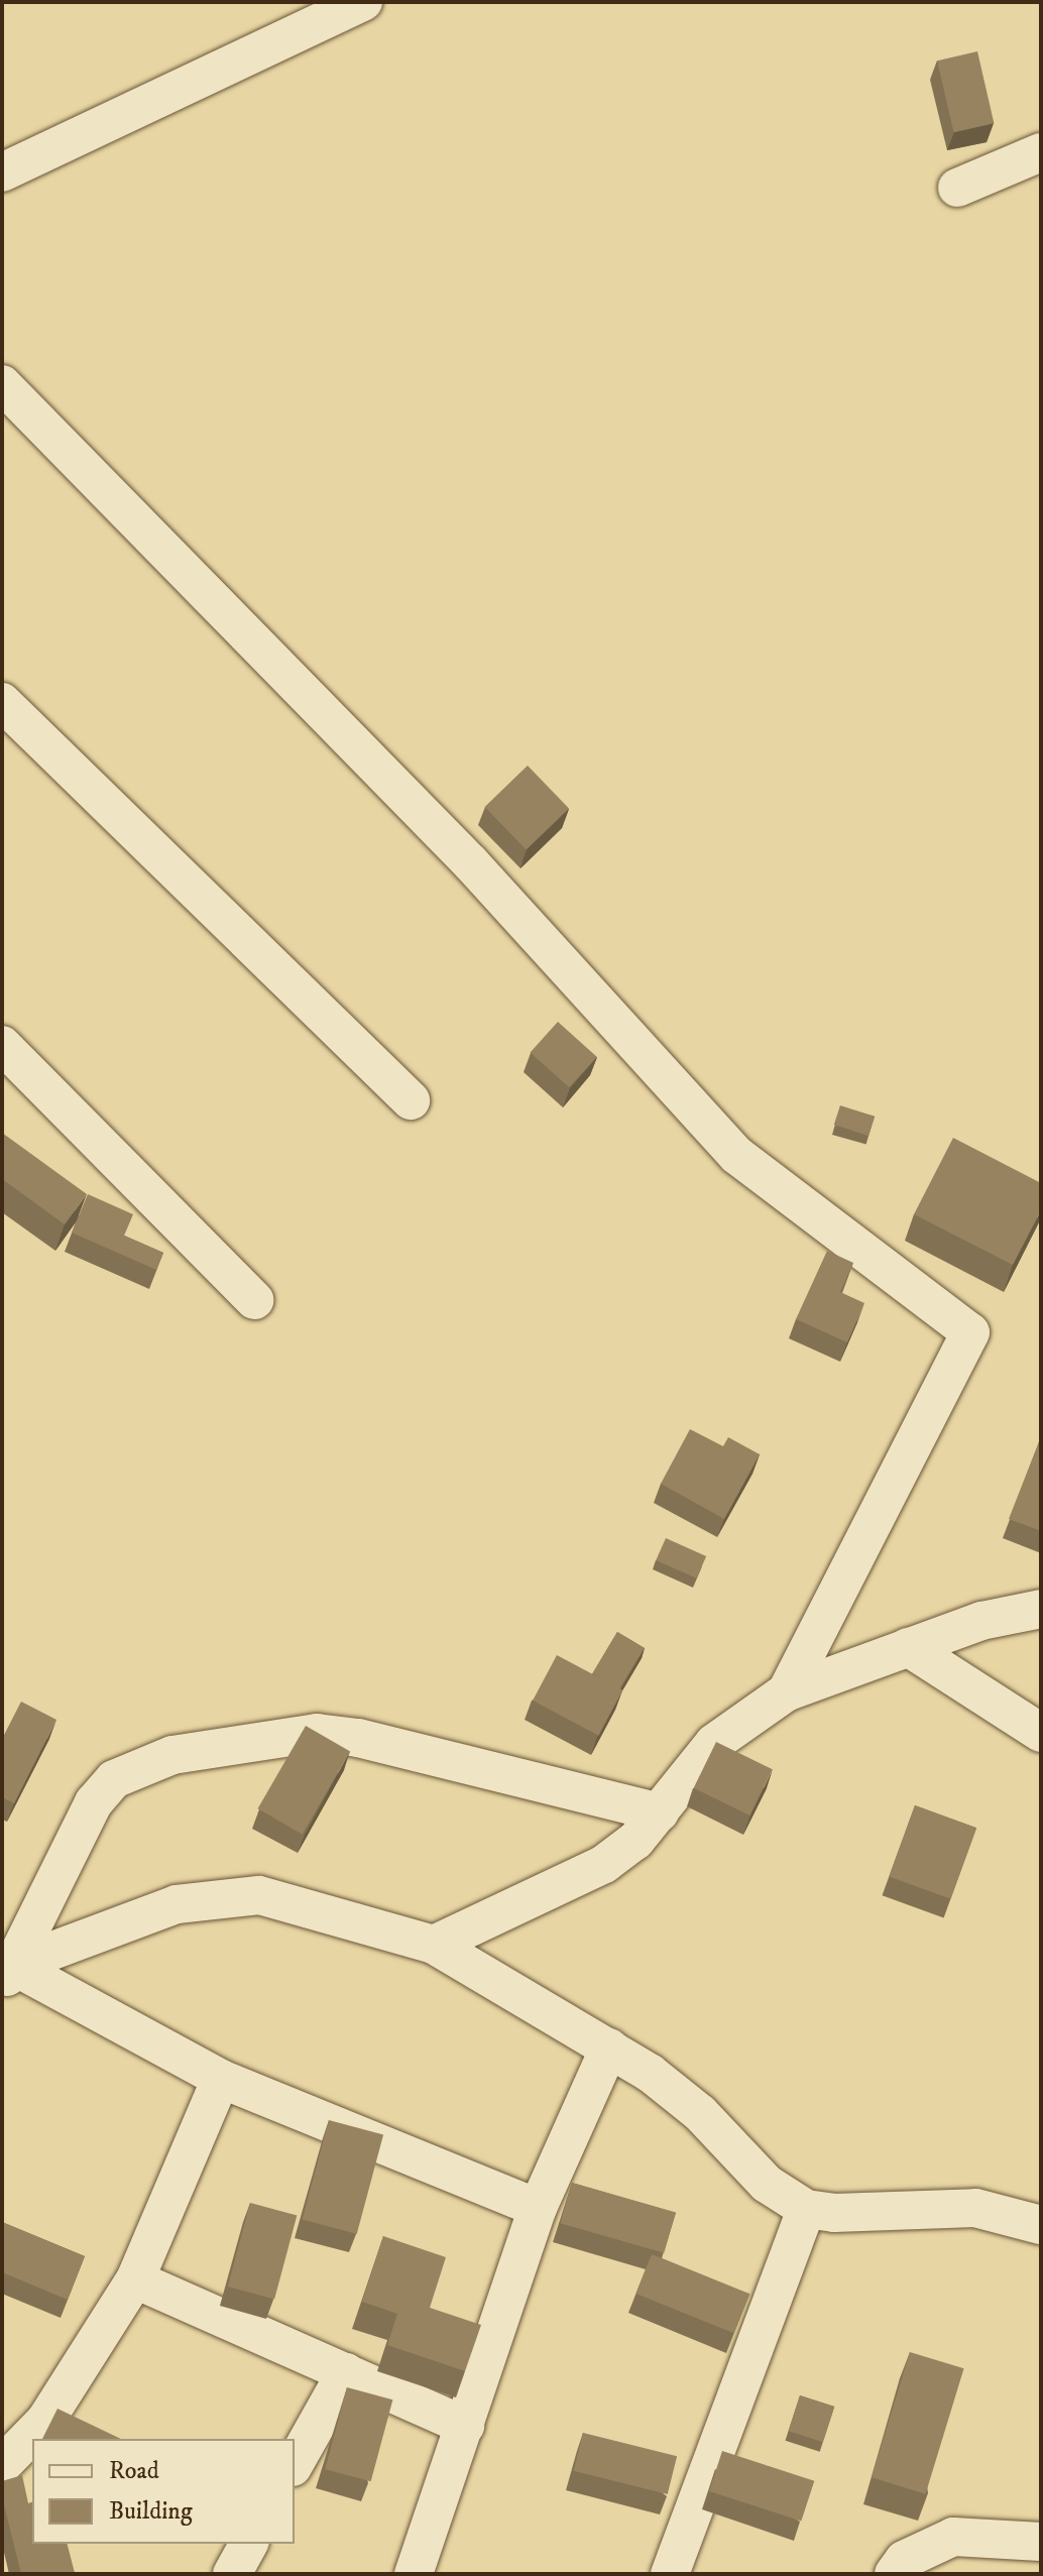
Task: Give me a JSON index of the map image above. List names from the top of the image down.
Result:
{
  "legend": ["Road", "Building"]
}
